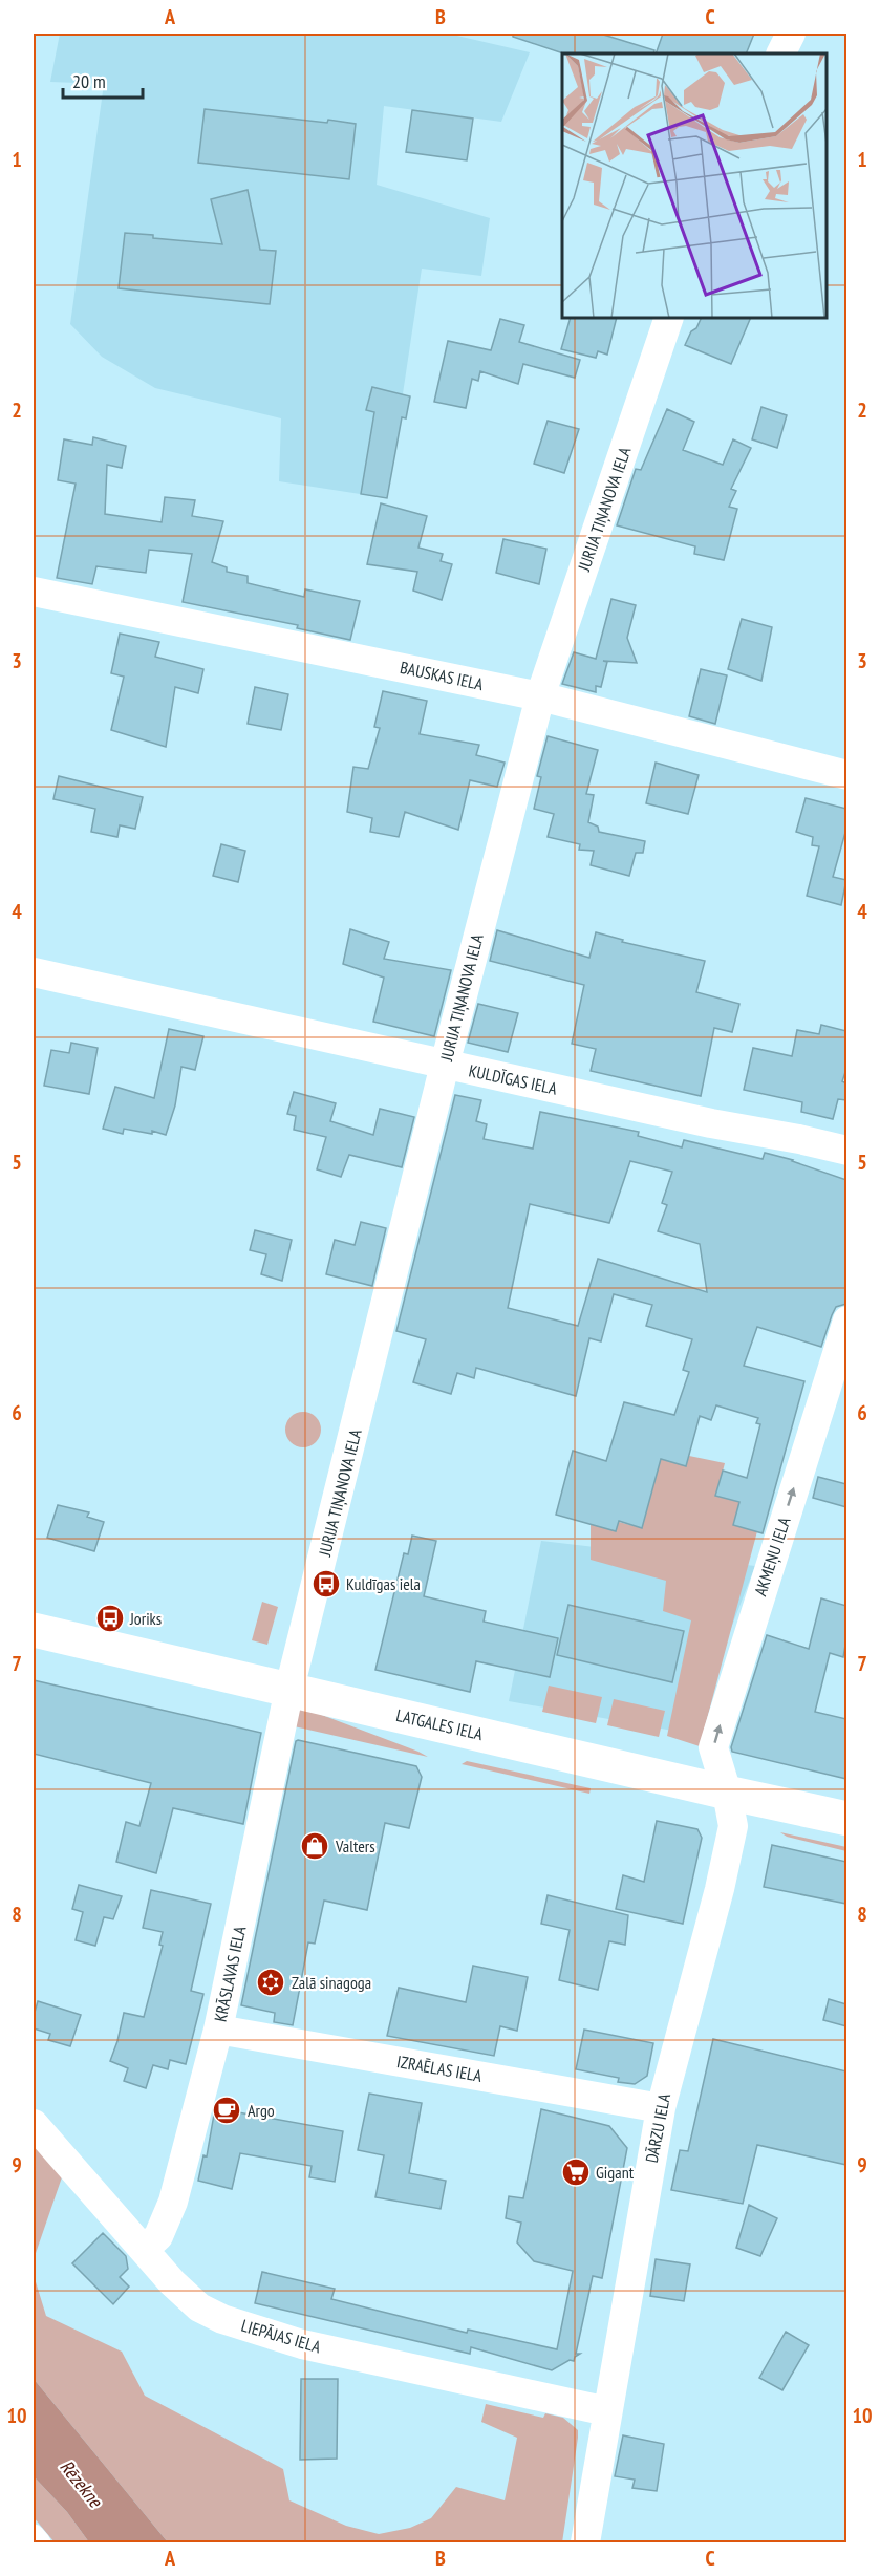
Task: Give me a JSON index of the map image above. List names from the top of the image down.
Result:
{
  "streets": {
    "main road": ["LATGALES IELA"],
    "street": [
      "JURIJA TIŅANOVA IELA",
      "BAUSKAS IELA",
      "KULDĪGAS IELA",
      "AKMEŅU IELA",
      "KRĀSLAVAS IELA",
      "IZRAĒLAS IELA",
      "DĀRZU IELA",
      "LIEPĀJAS IELA"
    ]
  },
  "crossings": [
    ["JURIJA TIŅANOVA IELA", "BAUSKAS IELA"],
    ["JURIJA TIŅANOVA IELA", "KULDĪGAS IELA"],
    ["JURIJA TIŅANOVA IELA", "LATGALES IELA"],
    ["JURIJA TIŅANOVA IELA", "KRĀSLAVAS IELA"],
    ["AKMEŅU IELA", "LATGALES IELA"],
    ["AKMEŅU IELA", "DĀRZU IELA"],
    ["LATGALES IELA", "KRĀSLAVAS IELA"],
    ["LATGALES IELA", "DĀRZU IELA"],
    ["KRĀSLAVAS IELA", "IZRAĒLAS IELA"],
    ["KRĀSLAVAS IELA", "LIEPĀJAS IELA"],
    ["IZRAĒLAS IELA", "DĀRZU IELA"],
    ["DĀRZU IELA", "LIEPĀJAS IELA"]
  ],
  "one_way": ["AKMEŅU IELA"],
  "water": ["Rēzekne"],
  "places": {
    "bus stop": ["Kuldīgas iela", "Joriks"],
    "shop": ["Valters"],
    "synagogue": ["Zalā sinagoga"],
    "cafe": ["Argo"],
    "supermarket": ["Gigant"]
  },
  "scale_bar": "20 m",
  "grid": {
    "columns": ["A", "B", "C"],
    "rows": [
      "1",
      "2",
      "3",
      "4",
      "5",
      "6",
      "7",
      "8",
      "9",
      "10"
    ]
  }
}
